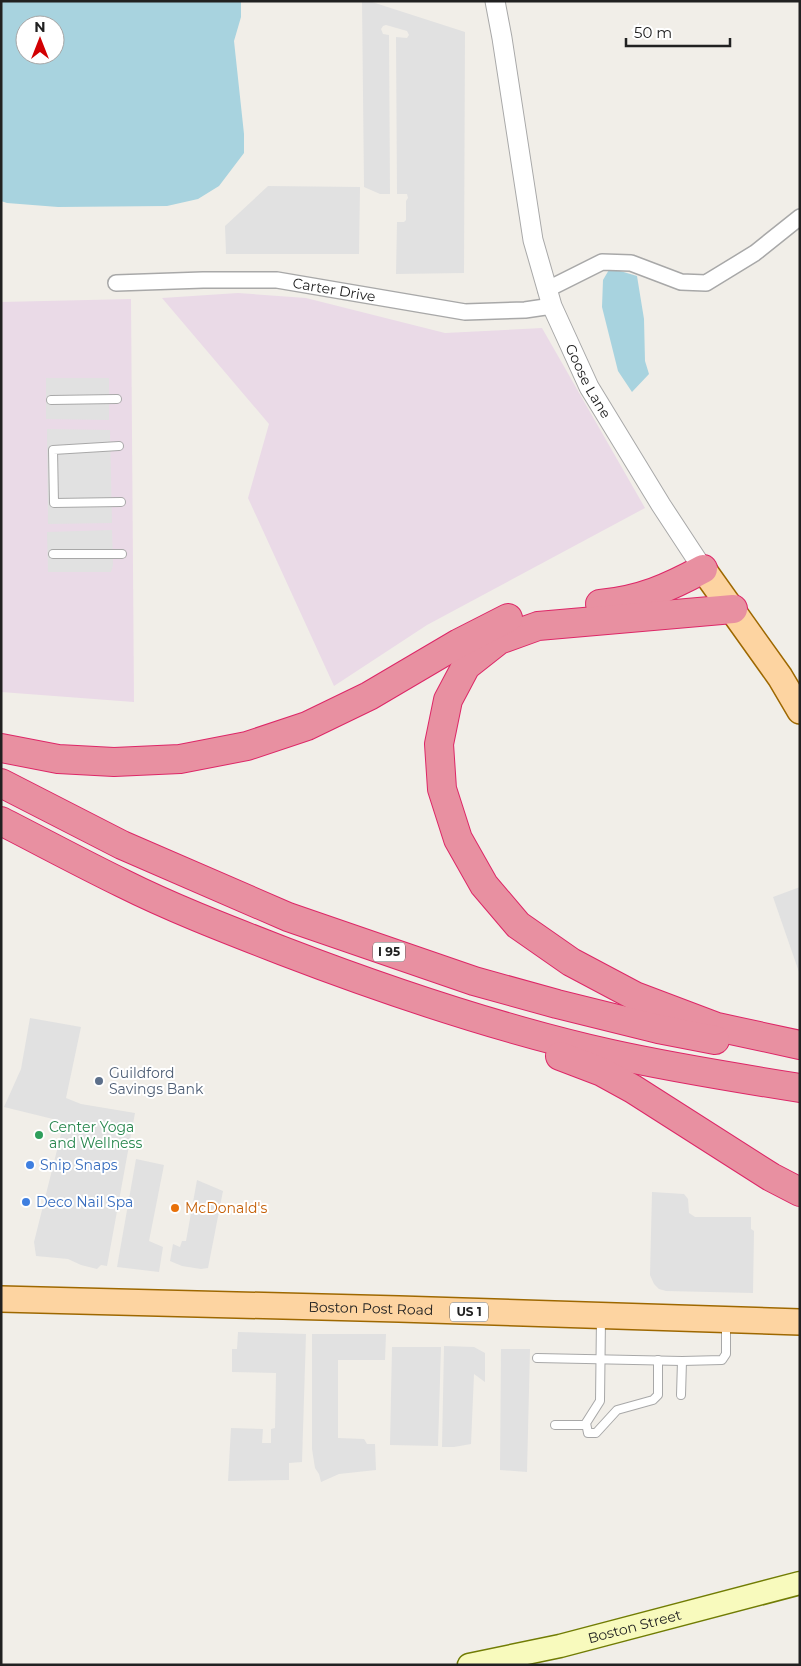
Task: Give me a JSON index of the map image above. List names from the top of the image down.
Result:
{
  "streets": {
    "highway": ["I 95"],
    "main road": [
      "Goose Lane",
      "Boston Post Road",
      "US 1",
      "Boston Street"
    ],
    "street": ["Carter Drive"]
  },
  "crossings": [
    ["Carter Drive", "Goose Lane"]
  ],
  "places": [
    "Guildford Savings Bank",
    "Center Yoga and Wellness",
    "Snip Snaps",
    "Deco Nail Spa",
    "McDonald's"
  ],
  "scale_bar": "50 m",
  "north": "top"
}
